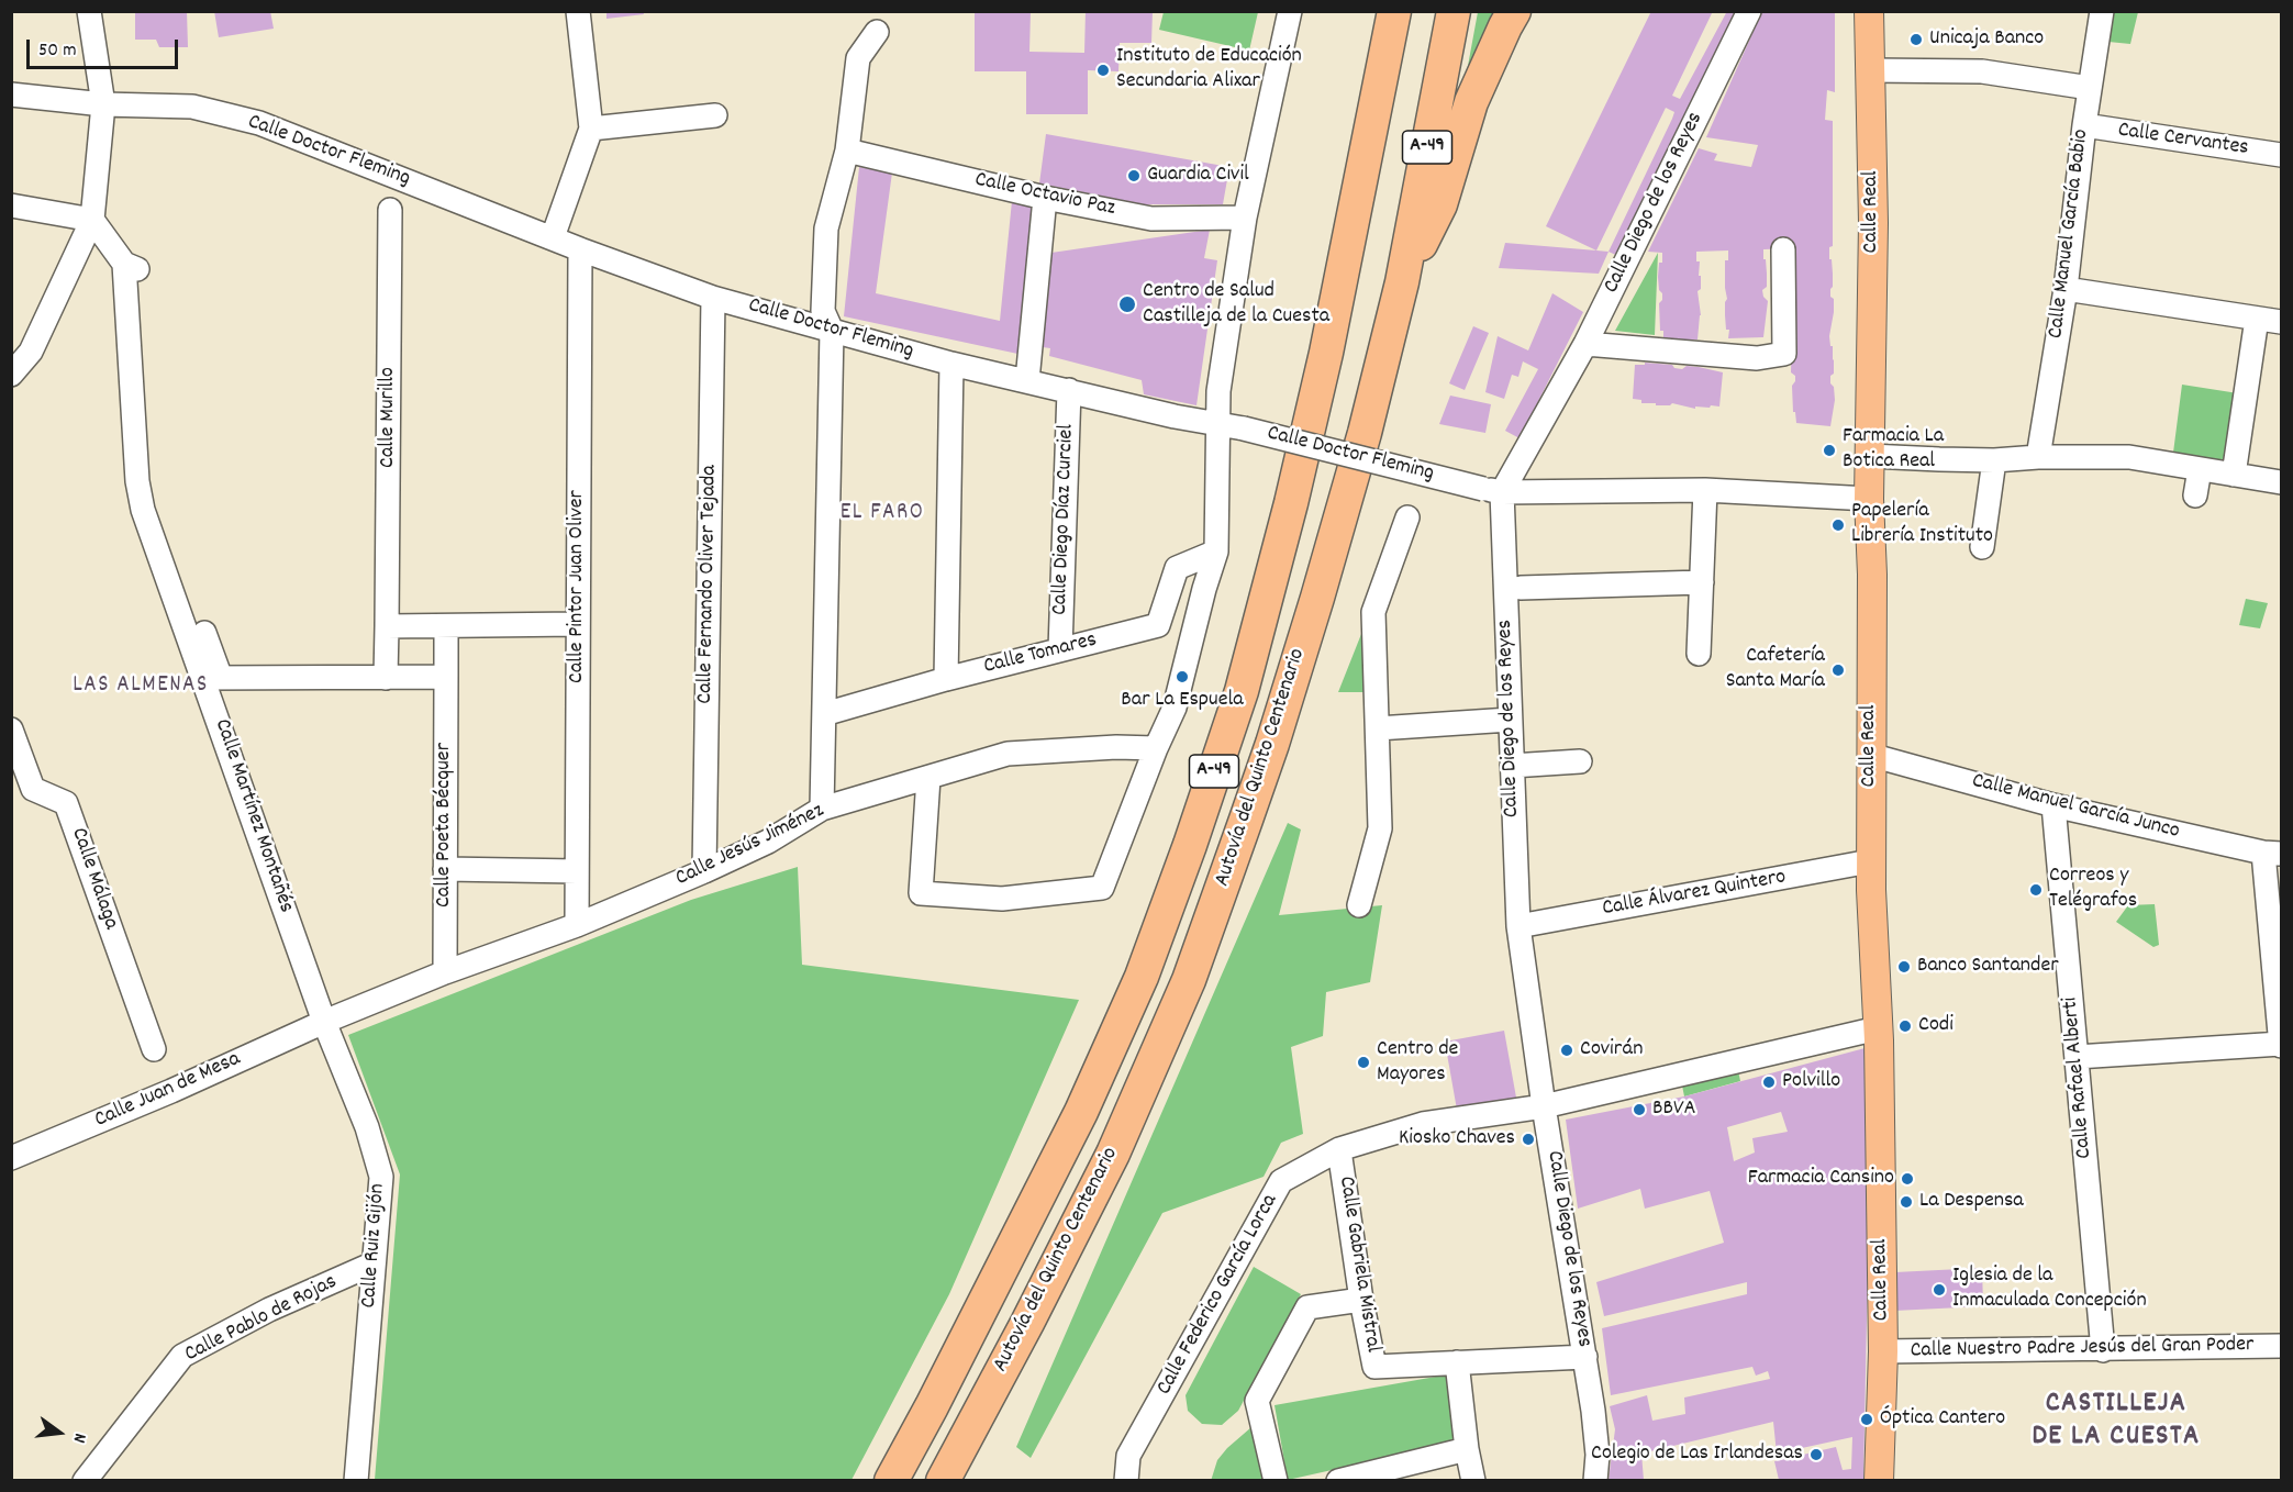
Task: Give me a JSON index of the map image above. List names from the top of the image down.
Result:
{
  "streets": {
    "highway": ["A-49", "Autovía del Quinto Centenario"],
    "main road": ["Calle Real"],
    "street": [
      "Calle Cervantes",
      "Calle Doctor Fleming",
      "Calle Octavio Paz",
      "Calle Diego de los Reyes",
      "Calle Manuel García Babio",
      "Calle Murillo",
      "Calle Diego Díaz Curciel",
      "Calle Fernando Oliver Tejada",
      "Calle Pintor Juan Oliver",
      "Calle Tomares",
      "Calle Manuel García Junco",
      "Calle Martínez Montañés",
      "Calle Poeta Bécquer",
      "Calle Jesús Jiménez",
      "Calle Málaga",
      "Calle Álvarez Quintero",
      "Calle Rafael Alberti",
      "Calle Juan de Mesa",
      "Calle Ruiz Gijón",
      "Calle Gabriela Mistral",
      "Calle Federico García Lorca",
      "Calle Pablo de Rojas",
      "Calle Nuestro Padre Jesús del Gran Poder"
    ]
  },
  "crossings": [
    ["Calle Cervantes", "Calle Manuel García Babio"],
    ["Calle Doctor Fleming", "Calle Diego de los Reyes"],
    ["Calle Doctor Fleming", "Calle Real"],
    ["Calle Doctor Fleming", "Calle Diego Díaz Curciel"],
    ["Calle Doctor Fleming", "Calle Fernando Oliver Tejada"],
    ["Calle Doctor Fleming", "Calle Pintor Juan Oliver"],
    ["Calle Diego de los Reyes", "Calle Álvarez Quintero"],
    ["Calle Diego de los Reyes", "Calle Gabriela Mistral"],
    ["Calle Diego de los Reyes", "Calle Federico García Lorca"],
    ["Calle Real", "Calle Manuel García Junco"],
    ["Calle Real", "Calle Álvarez Quintero"],
    ["Calle Real", "Calle Federico García Lorca"],
    ["Calle Real", "Calle Nuestro Padre Jesús del Gran Poder"],
    ["Calle Diego Díaz Curciel", "Calle Tomares"],
    ["Calle Fernando Oliver Tejada", "Calle Jesús Jiménez"],
    ["Calle Pintor Juan Oliver", "Calle Jesús Jiménez"],
    ["Calle Manuel García Junco", "Calle Rafael Alberti"],
    ["Calle Martínez Montañés", "Calle Jesús Jiménez"],
    ["Calle Martínez Montañés", "Calle Juan de Mesa"],
    ["Calle Martínez Montañés", "Calle Ruiz Gijón"],
    ["Calle Poeta Bécquer", "Calle Jesús Jiménez"],
    ["Calle Jesús Jiménez", "Calle Juan de Mesa"],
    ["Calle Jesús Jiménez", "Calle Ruiz Gijón"],
    ["Calle Rafael Alberti", "Calle Nuestro Padre Jesús del Gran Poder"],
    ["Calle Juan de Mesa", "Calle Ruiz Gijón"],
    ["Calle Ruiz Gijón", "Calle Pablo de Rojas"],
    ["Calle Gabriela Mistral", "Calle Federico García Lorca"]
  ],
  "districts": ["EL FARO", "LAS ALMENAS", "CASTILLEJA DE LA CUESTA"],
  "places": [
    "Unicaja Banco",
    "Instituto de Educación Secundaria Alixar",
    "Guardia Civil",
    "Centro de Salud Castilleja de la Cuesta",
    "Farmacia La Botica Real",
    "Papelería Librería Instituto",
    "Cafetería Santa María",
    "Bar La Espuela",
    "Correos y Telégrafos",
    "Banco Santander",
    "Codi",
    "Covirán",
    "Centro de Mayores",
    "Polvillo",
    "BBVA",
    "Kiosko Chaves",
    "Farmacia Cansino",
    "La Despensa",
    "Iglesia de la Inmaculada Concepción",
    "Óptica Cantero",
    "Colegio de Las Irlandesas"
  ],
  "scale_bar": "50 m",
  "north": "right"
}
